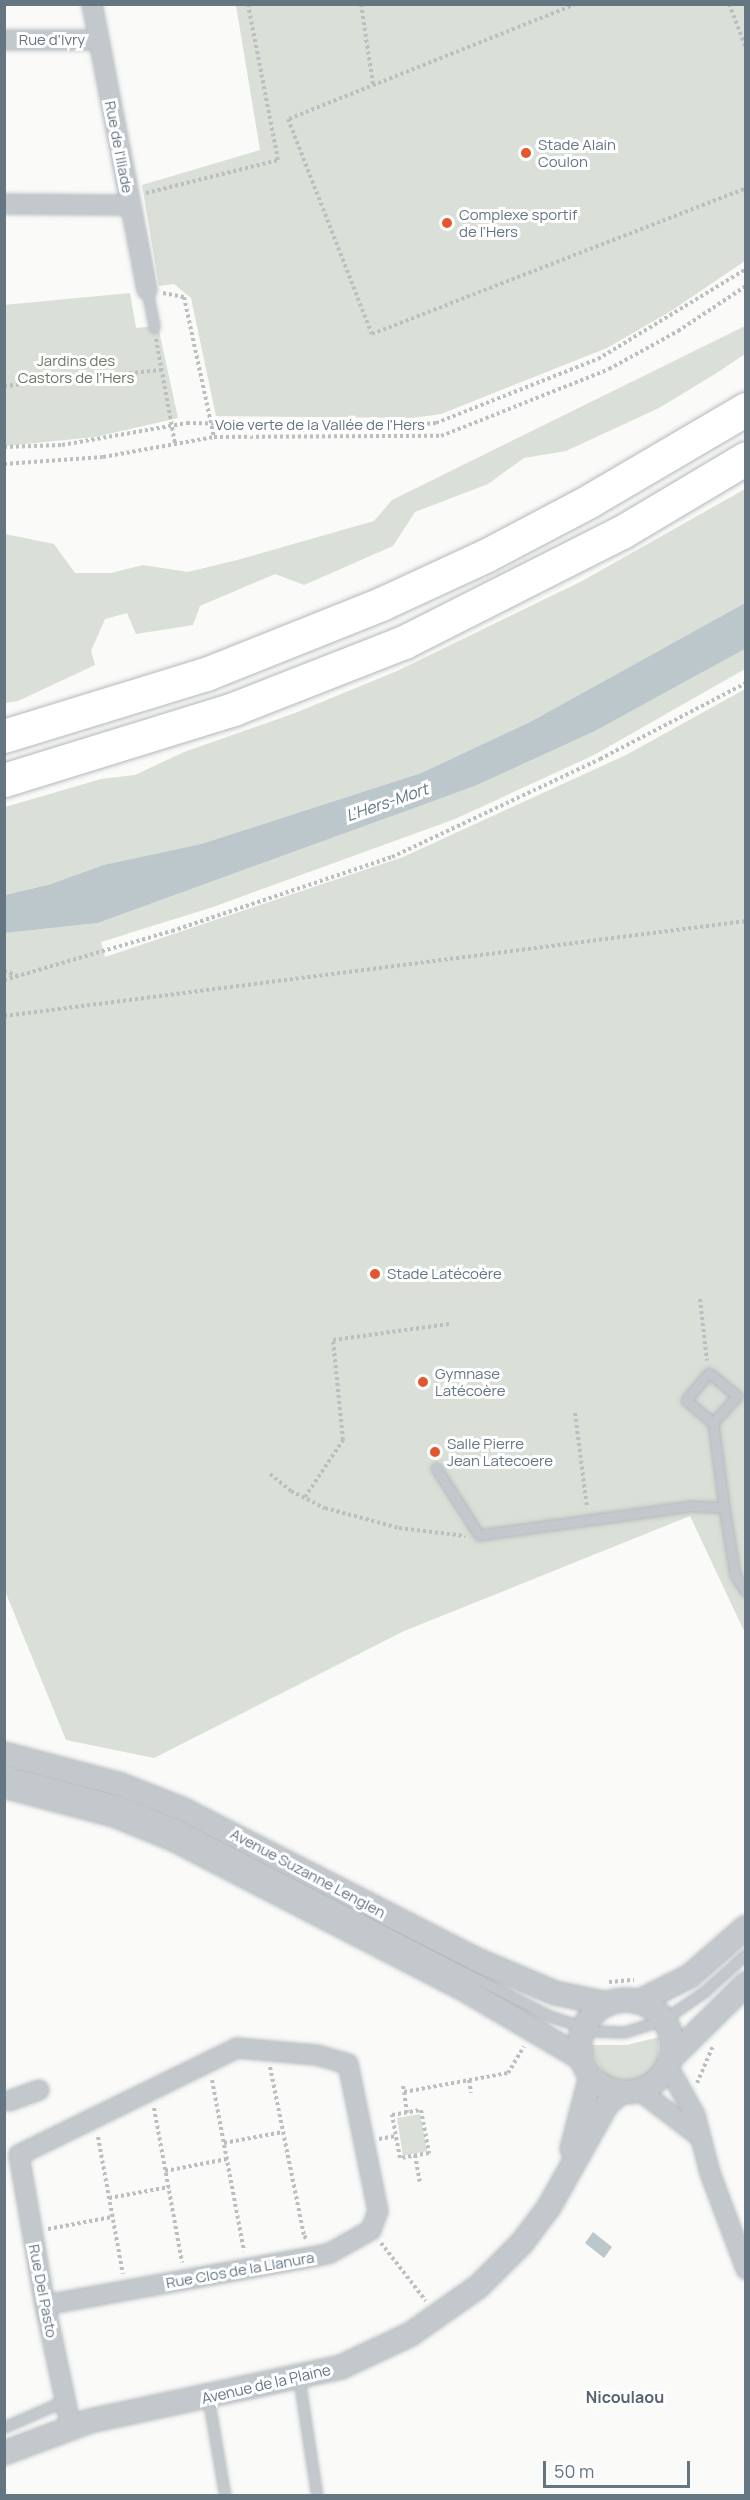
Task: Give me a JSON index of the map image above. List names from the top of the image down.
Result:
{
  "streets": {
    "street": [
      "Rue d'Ivry",
      "Rue de l'Iliade",
      "Avenue Suzanne Lenglen",
      "Rue Clos de la Llanura",
      "Rue Del Pasto",
      "Avenue de la Plaine"
    ],
    "path": ["Voie verte de la Vallée de l'Hers"]
  },
  "crossings": [
    ["Rue d'Ivry", "Rue de l'Iliade"],
    ["Avenue Suzanne Lenglen", "Avenue de la Plaine"],
    ["Rue Clos de la Llanura", "Rue Del Pasto"],
    ["Rue Del Pasto", "Avenue de la Plaine"]
  ],
  "districts": ["Nicoulaou"],
  "water": ["L'Hers-Mort"],
  "parks": ["Jardins des Castors de l’Hers"],
  "places": [
    "Stade Alain Coulon",
    "Complexe sportif de l'Hers",
    "Stade Latécoère",
    "Gymnase Latécoère",
    "Salle Pierre Jean Latecoere"
  ],
  "scale_bar": "50 m"
}
